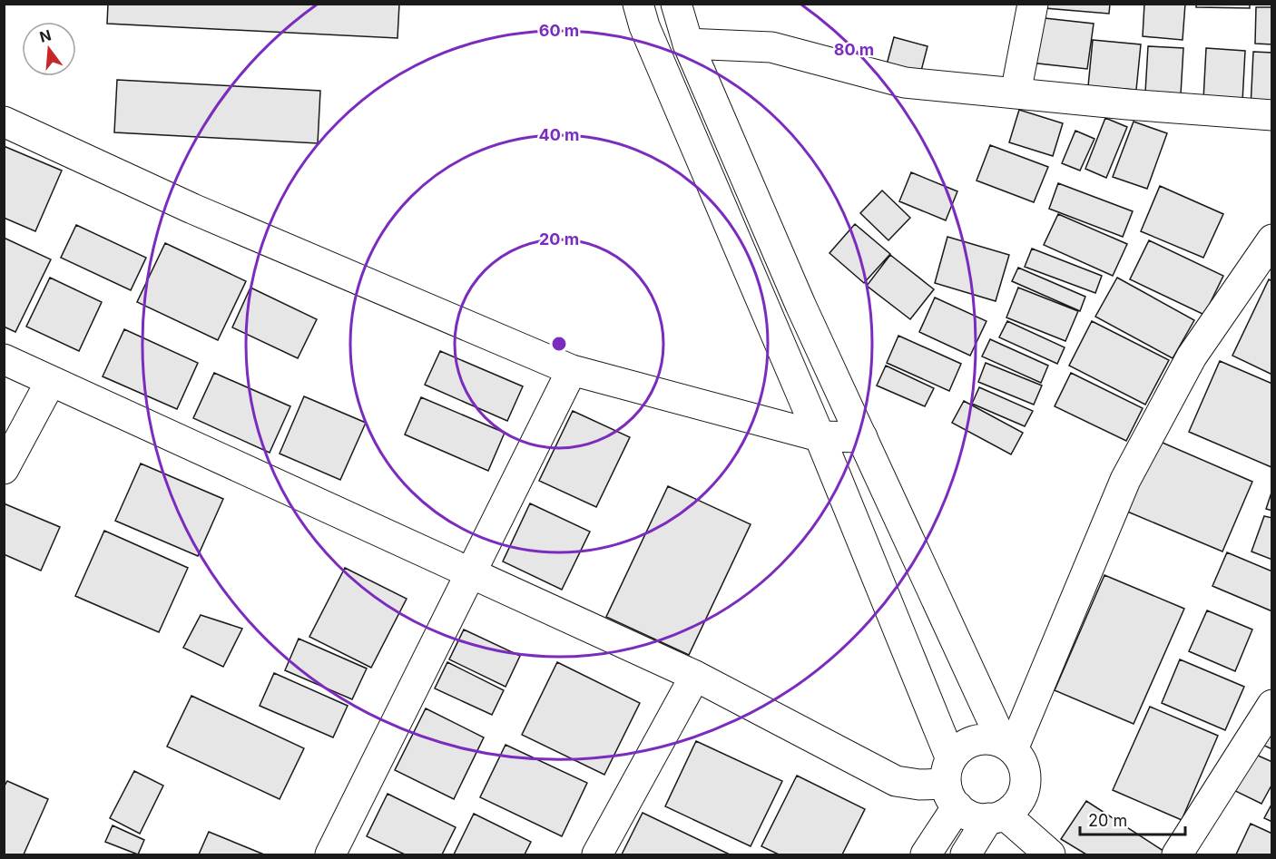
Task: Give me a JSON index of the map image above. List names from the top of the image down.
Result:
{
  "scale_bar": "20 m",
  "north": "top",
  "rings": [
    "60 m",
    "80 m",
    "40 m",
    "20 m"
  ]
}
